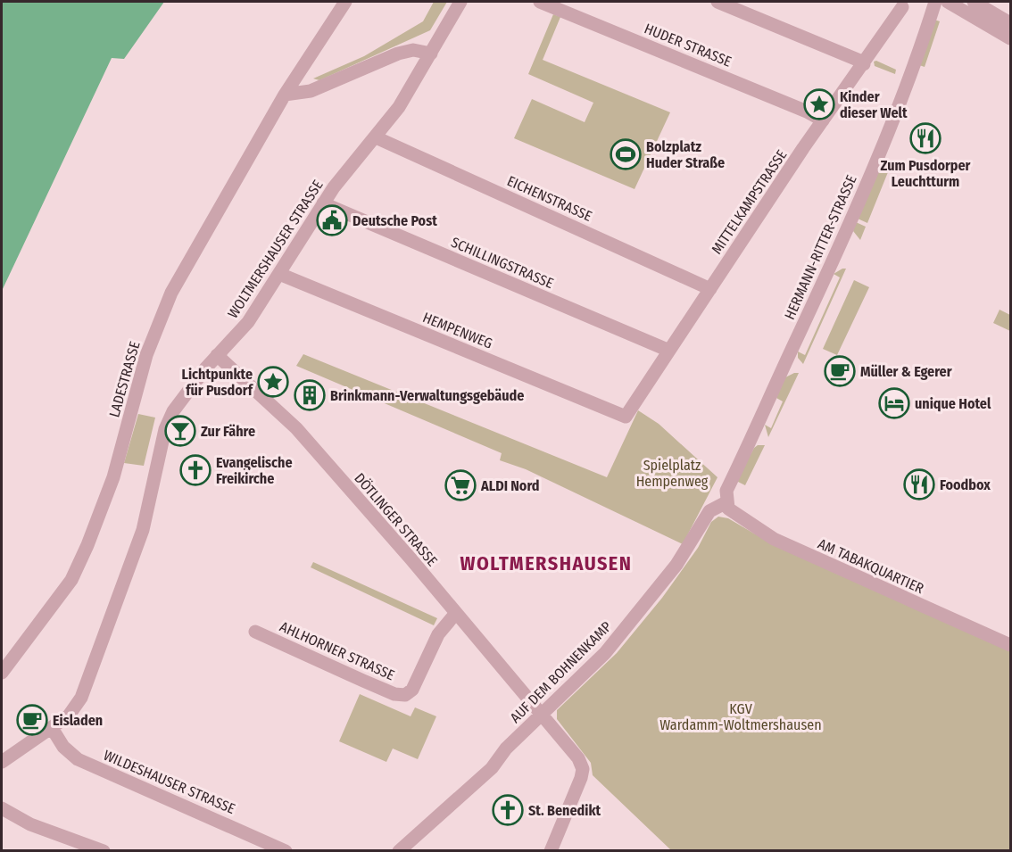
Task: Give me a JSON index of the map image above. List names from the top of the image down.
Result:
{
  "streets": {
    "street": [
      "HUDER STRASSE",
      "EICHENSTRASSE",
      "MITTELKAMPSTRASSE",
      "HERMANN-RITTER-STRASSE",
      "WOLTMERSHAUSER STRASSE",
      "SCHILLINGSTRASSE",
      "HEMPENWEG",
      "LADESTRASSE",
      "DÖTLINGER STRASSE",
      "AM TABAKQUARTIER",
      "AHLHORNER STRASSE",
      "AUF DEM BOHNENKAMP",
      "WILDESHAUSER STRASSE"
    ]
  },
  "crossings": [
    ["HUDER STRASSE", "MITTELKAMPSTRASSE"],
    ["EICHENSTRASSE", "MITTELKAMPSTRASSE"],
    ["EICHENSTRASSE", "WOLTMERSHAUSER STRASSE"],
    ["MITTELKAMPSTRASSE", "SCHILLINGSTRASSE"],
    ["MITTELKAMPSTRASSE", "HEMPENWEG"],
    ["HERMANN-RITTER-STRASSE", "AM TABAKQUARTIER"],
    ["HERMANN-RITTER-STRASSE", "AUF DEM BOHNENKAMP"],
    ["WOLTMERSHAUSER STRASSE", "SCHILLINGSTRASSE"],
    ["WOLTMERSHAUSER STRASSE", "HEMPENWEG"],
    ["WOLTMERSHAUSER STRASSE", "DÖTLINGER STRASSE"],
    ["WOLTMERSHAUSER STRASSE", "WILDESHAUSER STRASSE"],
    ["DÖTLINGER STRASSE", "AHLHORNER STRASSE"],
    ["DÖTLINGER STRASSE", "AUF DEM BOHNENKAMP"],
    ["AM TABAKQUARTIER", "AUF DEM BOHNENKAMP"]
  ],
  "districts": ["WOLTMERSHAUSEN"],
  "parks": ["Spielplatz Hempenweg", "KGV Wardamm-Woltmershausen"],
  "places": {
    "place": ["Kinder dieser Welt", "Lichtpunkte für Pusdorf"],
    "restaurant": ["Zum Pusdorper Leuchtturm", "Foodbox"],
    "sports": ["Bolzplatz Huder Straße"],
    "public building": ["Deutsche Post"],
    "cafe": ["Müller & Egerer", "Eisladen"],
    "building": ["Brinkmann-Verwaltungsgebäude"],
    "hotel": ["unique Hotel"],
    "bar": ["Zur Fähre"],
    "church": ["Evangelische Freikirche", "St. Benedikt"],
    "supermarket": ["ALDI Nord"]
  }
}
